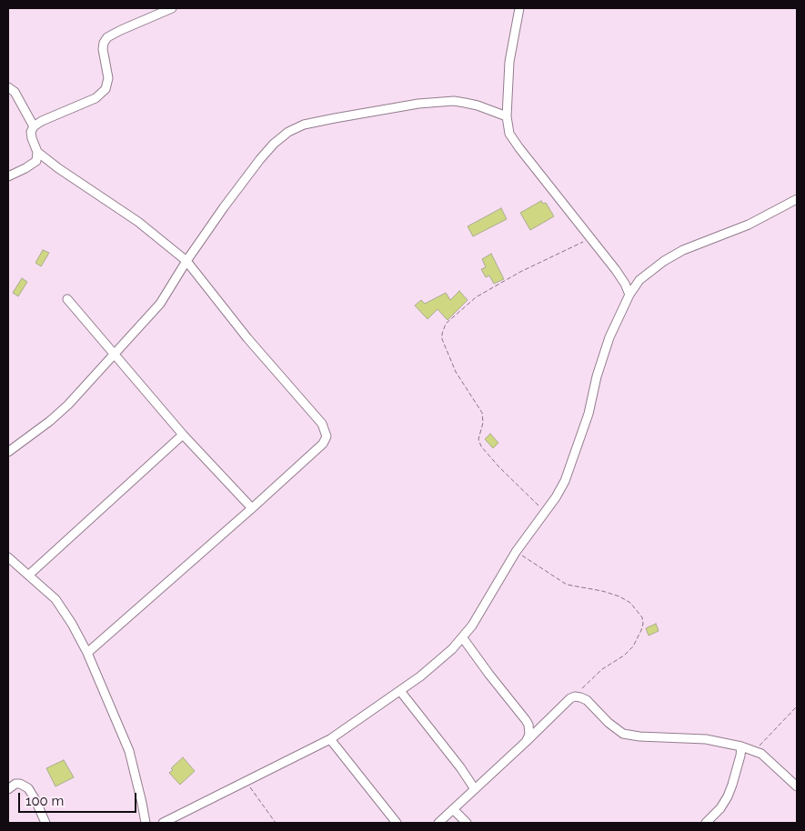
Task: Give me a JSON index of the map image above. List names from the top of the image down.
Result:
{
  "scale_bar": "100 m"
}
